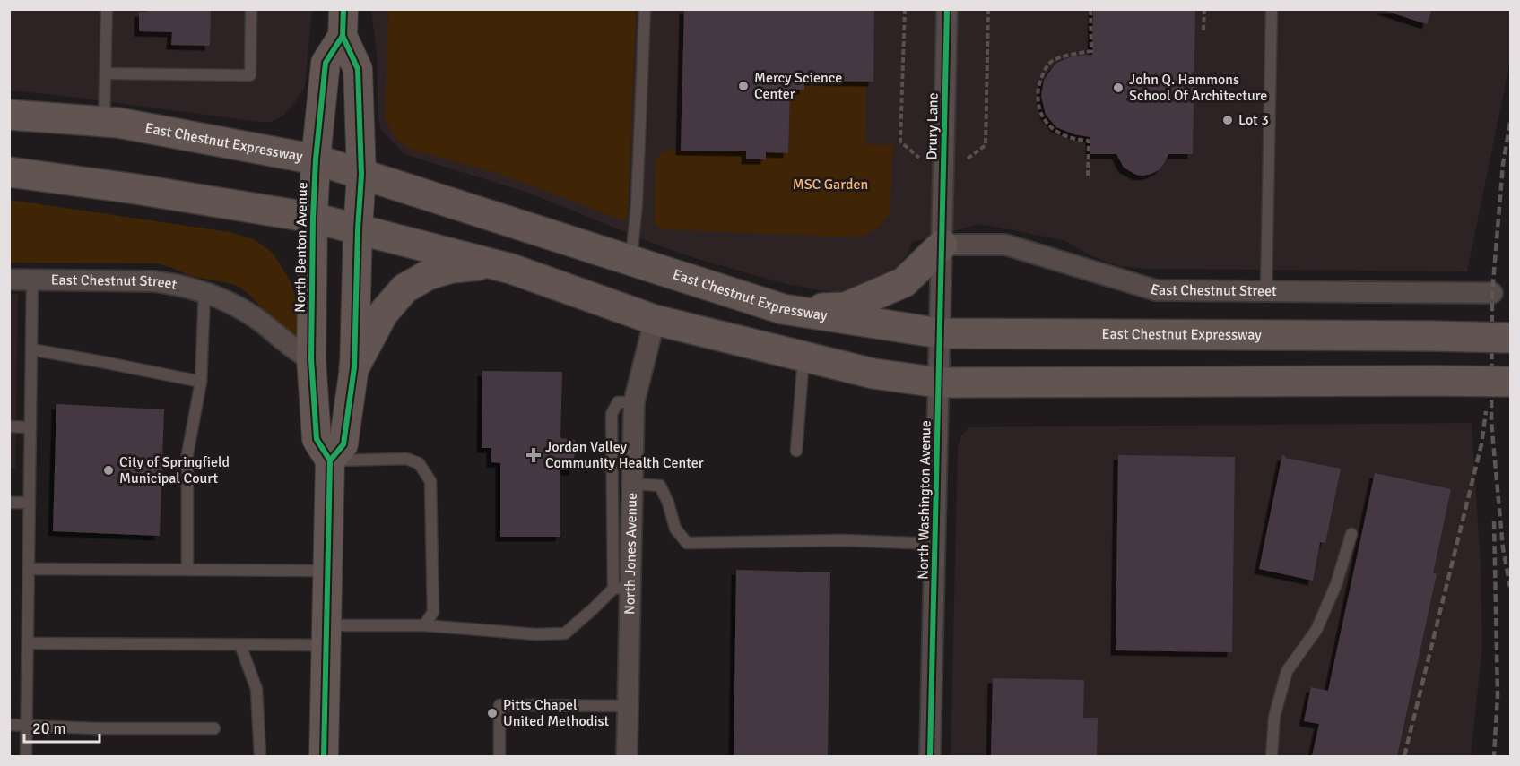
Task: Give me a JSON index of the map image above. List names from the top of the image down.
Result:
{
  "streets": {
    "main road": ["East Chestnut Expressway", "North Benton Avenue"],
    "street": [
      "Drury Lane",
      "East Chestnut Street",
      "North Washington Avenue",
      "North Jones Avenue"
    ]
  },
  "crossings": [
    ["Drury Lane", "East Chestnut Street"],
    ["Drury Lane", "North Washington Avenue"],
    ["East Chestnut Expressway", "North Benton Avenue"],
    ["East Chestnut Expressway", "North Washington Avenue"],
    ["North Benton Avenue", "East Chestnut Street"],
    ["East Chestnut Street", "North Washington Avenue"]
  ],
  "parks": ["MSC Garden"],
  "places": {
    "other": [
      "Mercy Science Center",
      "John Q. Hammons School Of Architecture",
      "Lot 3",
      "City of Springfield Municipal Court",
      "Pitts Chapel United Methodist"
    ],
    "health": ["Jordan Valley Community Health Center"]
  },
  "scale_bar": "20 m"
}
